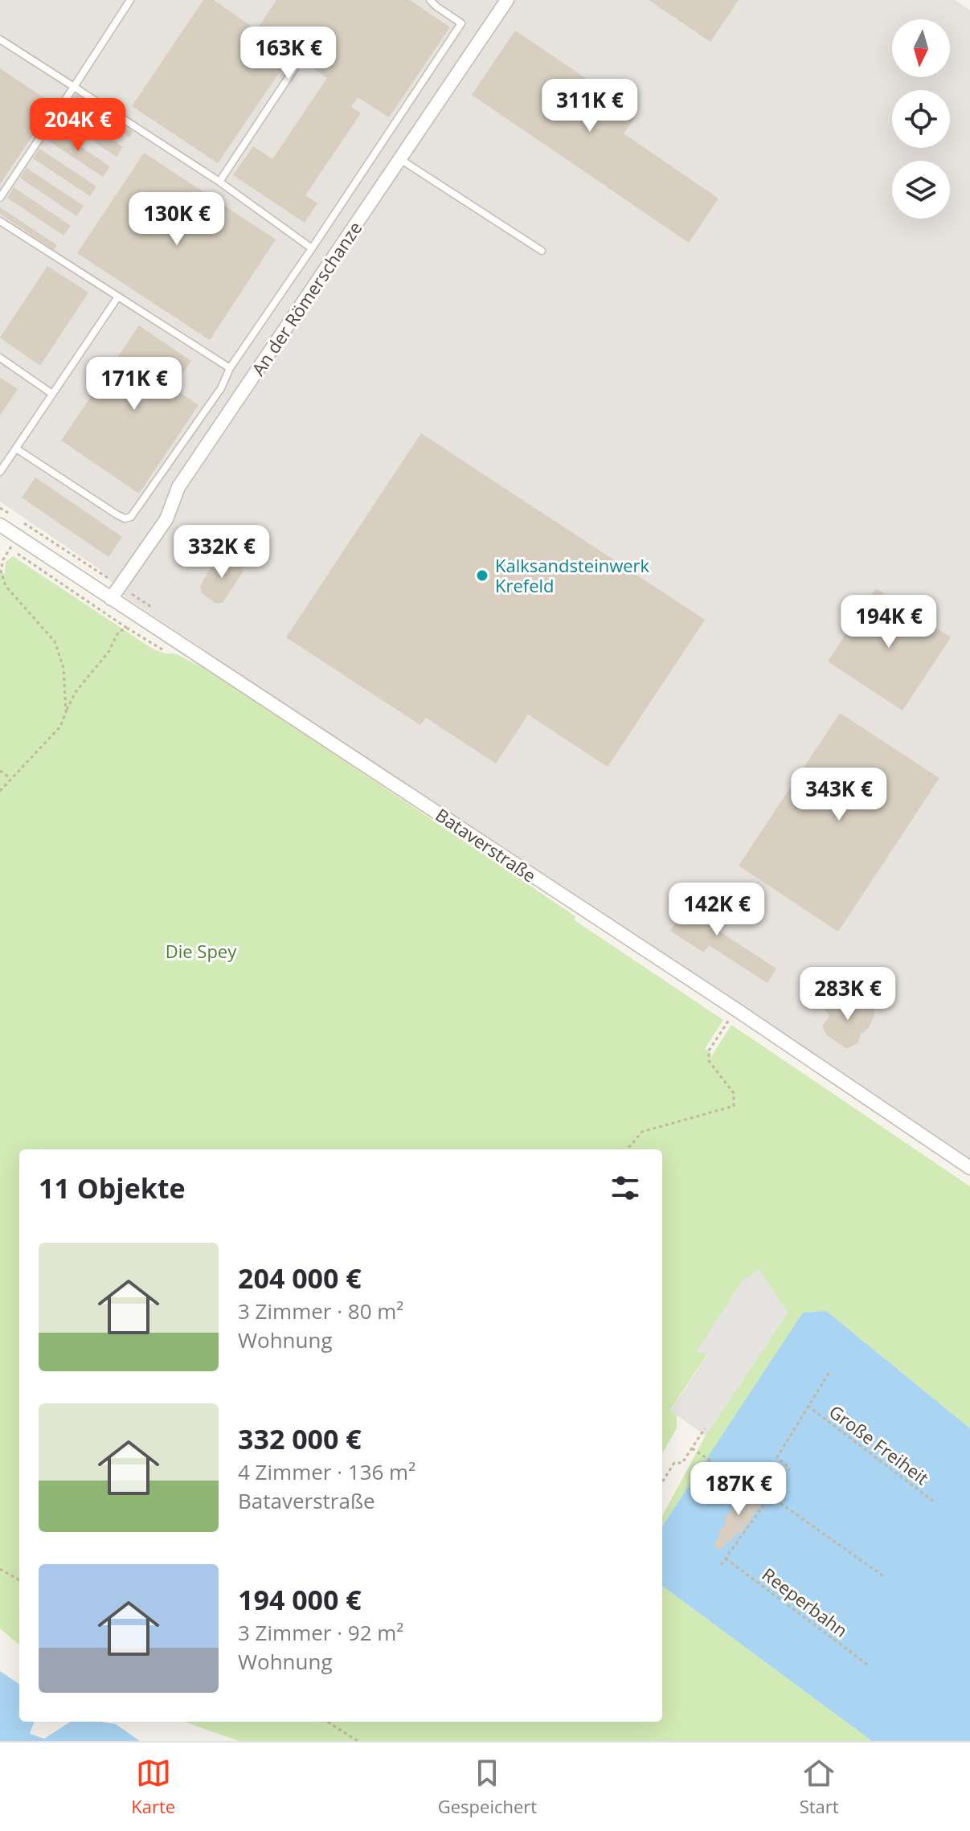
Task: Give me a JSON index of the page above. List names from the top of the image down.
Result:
{
  "streets": {
    "street": ["An der Römerschanze", "Bataverstraße"],
    "path": ["Große Freiheit", "Reeperbahn"]
  },
  "crossings": [
    ["An der Römerschanze", "Bataverstraße"]
  ],
  "parks": ["Die Spey"],
  "places": ["Kalksandsteinwerk Krefeld"],
  "north": "bottom",
  "page": {
    "price": [
      "163K €",
      "311K €",
      "204K €",
      "130K €",
      "171K €",
      "332K €",
      "194K €",
      "343K €",
      "142K €",
      "283K €",
      "187K €"
    ],
    "heading": "11 Objekte",
    "list": [
      {
        "name": "204 000 €",
        "note": "3 Zimmer · 80 m² · Wohnung"
      },
      {
        "name": "332 000 €",
        "note": "4 Zimmer · 136 m² · Bataverstraße"
      },
      {
        "name": "194 000 €",
        "note": "3 Zimmer · 92 m² · Wohnung"
      }
    ],
    "tabs": ["Karte", "Gespeichert", "Start"]
  }
}
